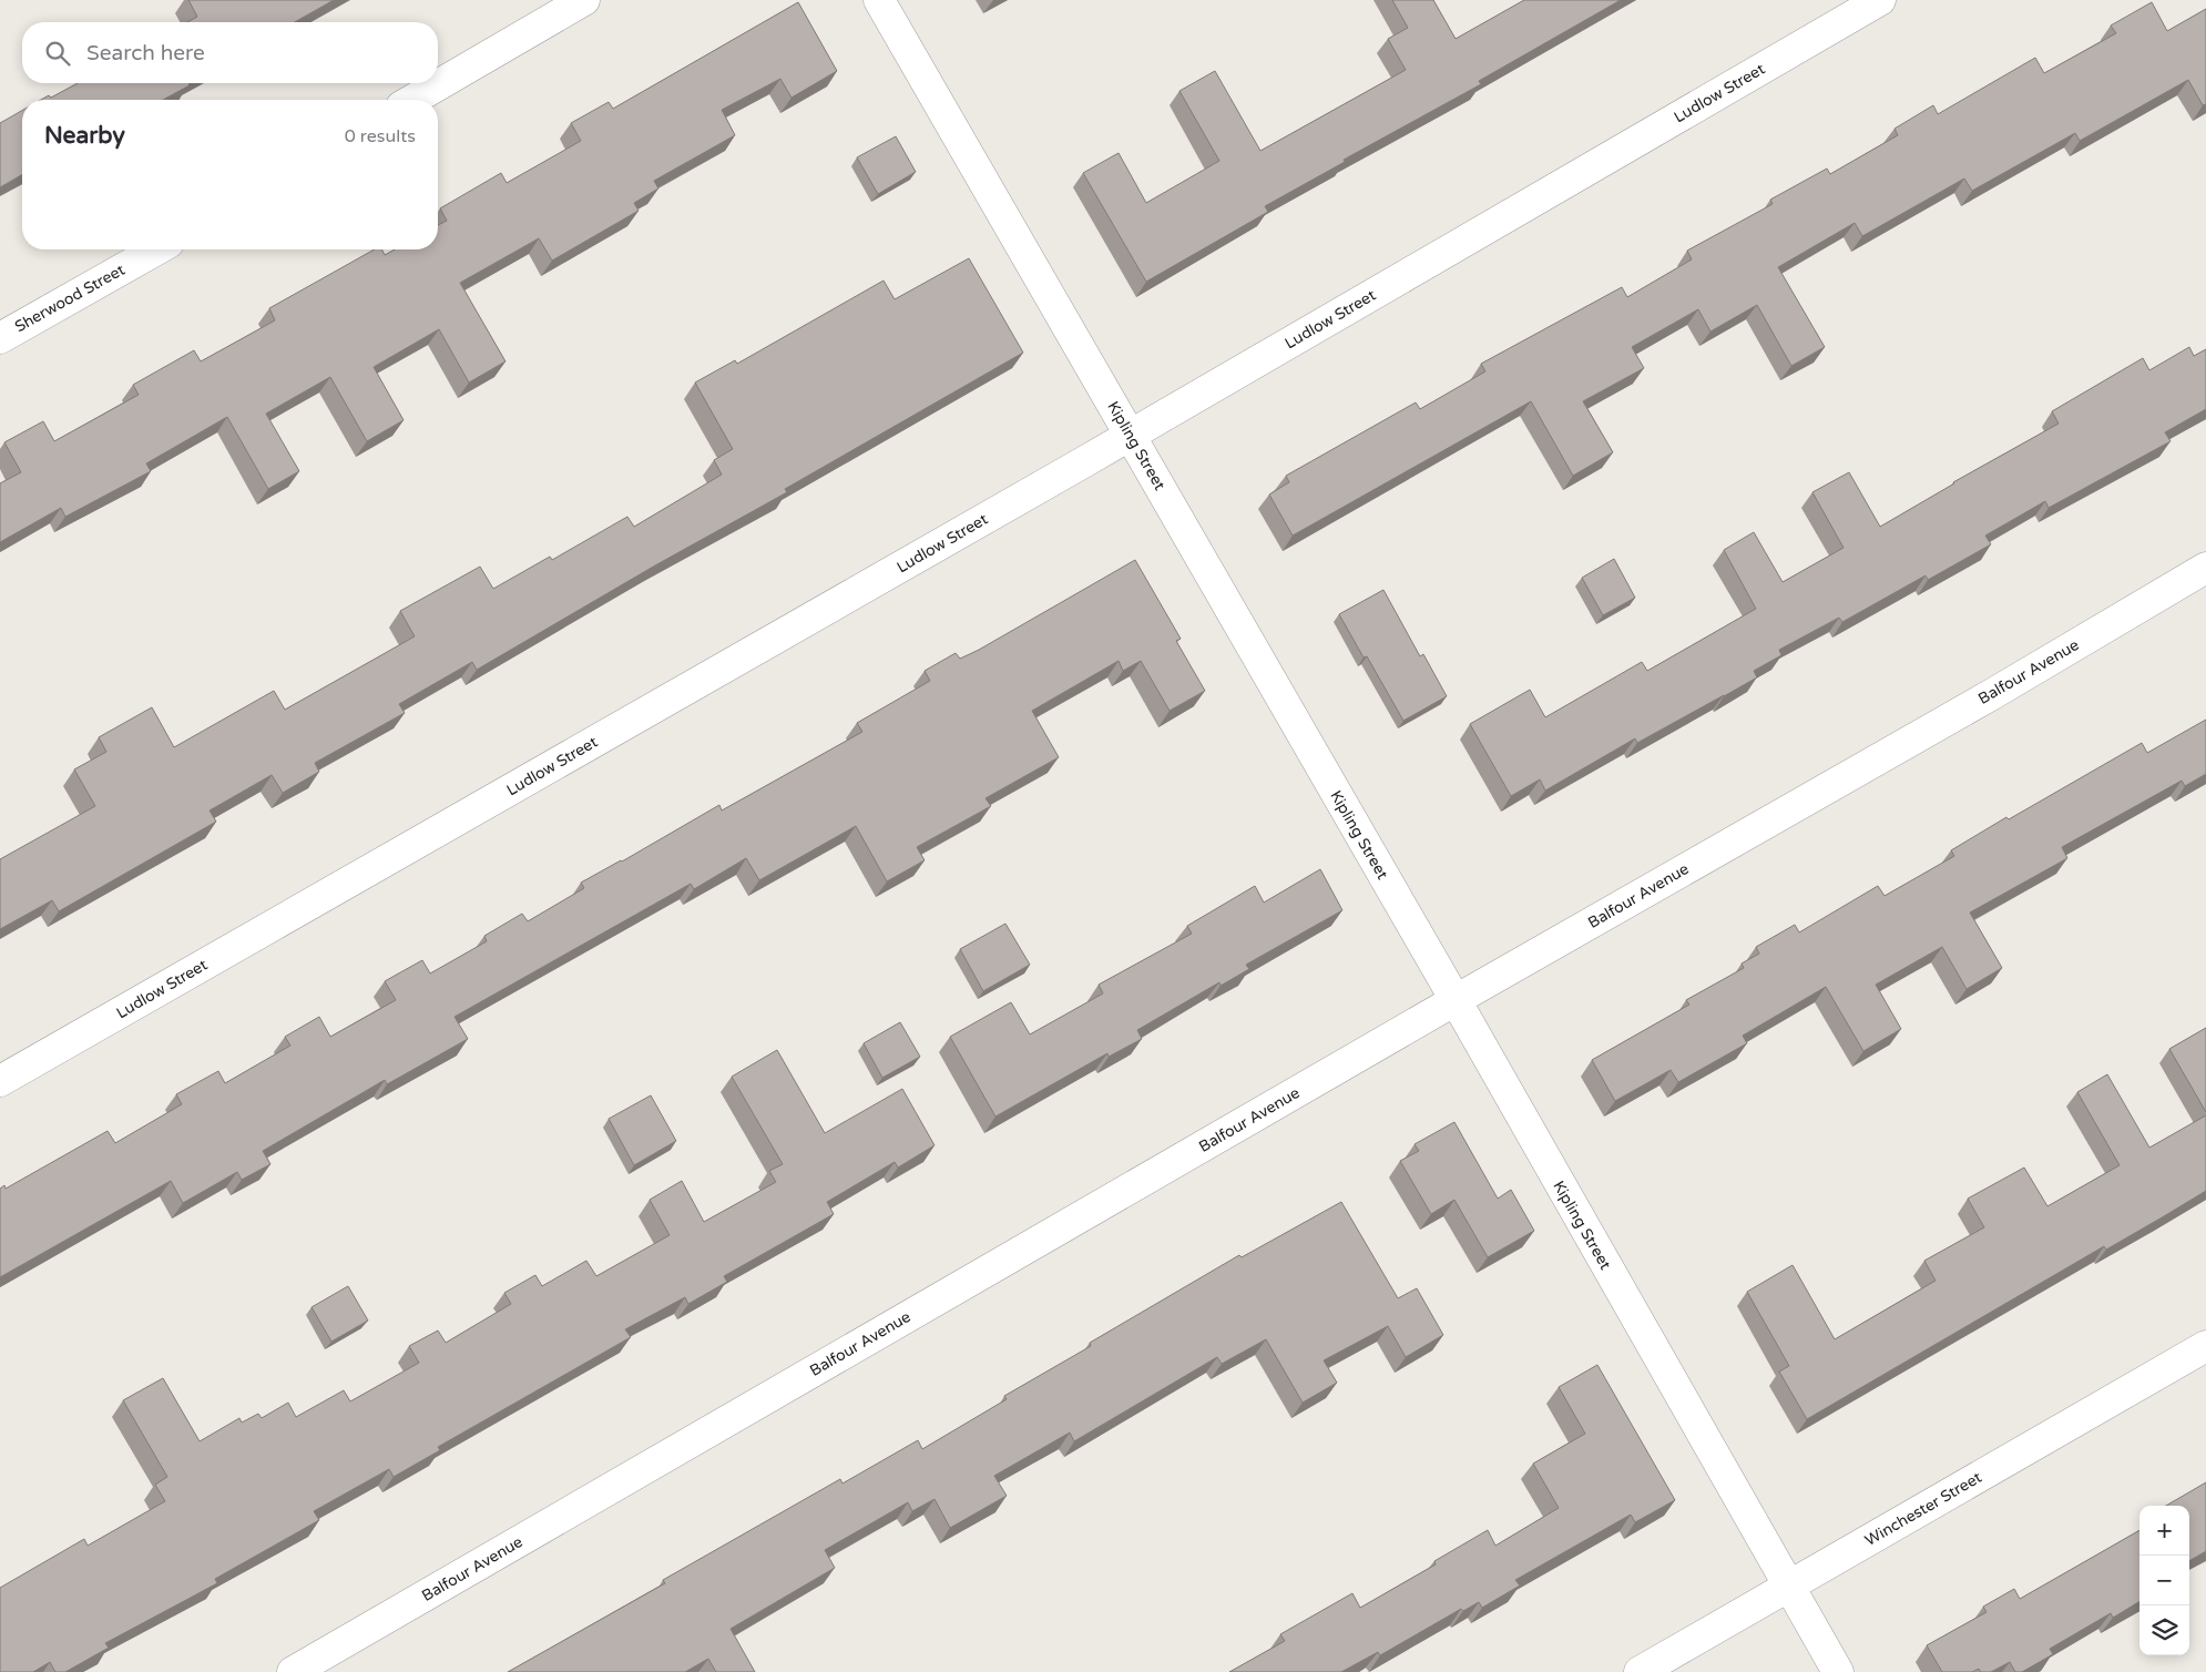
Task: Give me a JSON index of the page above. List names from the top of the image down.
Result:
{
  "streets": {
    "street": [
      "Ludlow Street",
      "Sherwood Street",
      "Kipling Street",
      "Balfour Avenue",
      "Winchester Street"
    ]
  },
  "crossings": [
    ["Ludlow Street", "Kipling Street"],
    ["Kipling Street", "Balfour Avenue"],
    ["Kipling Street", "Winchester Street"]
  ],
  "page": {
    "search": "Search here",
    "heading": ["Nearby", "0 results"],
    "map_buttons": ["+", "−"]
  }
}
